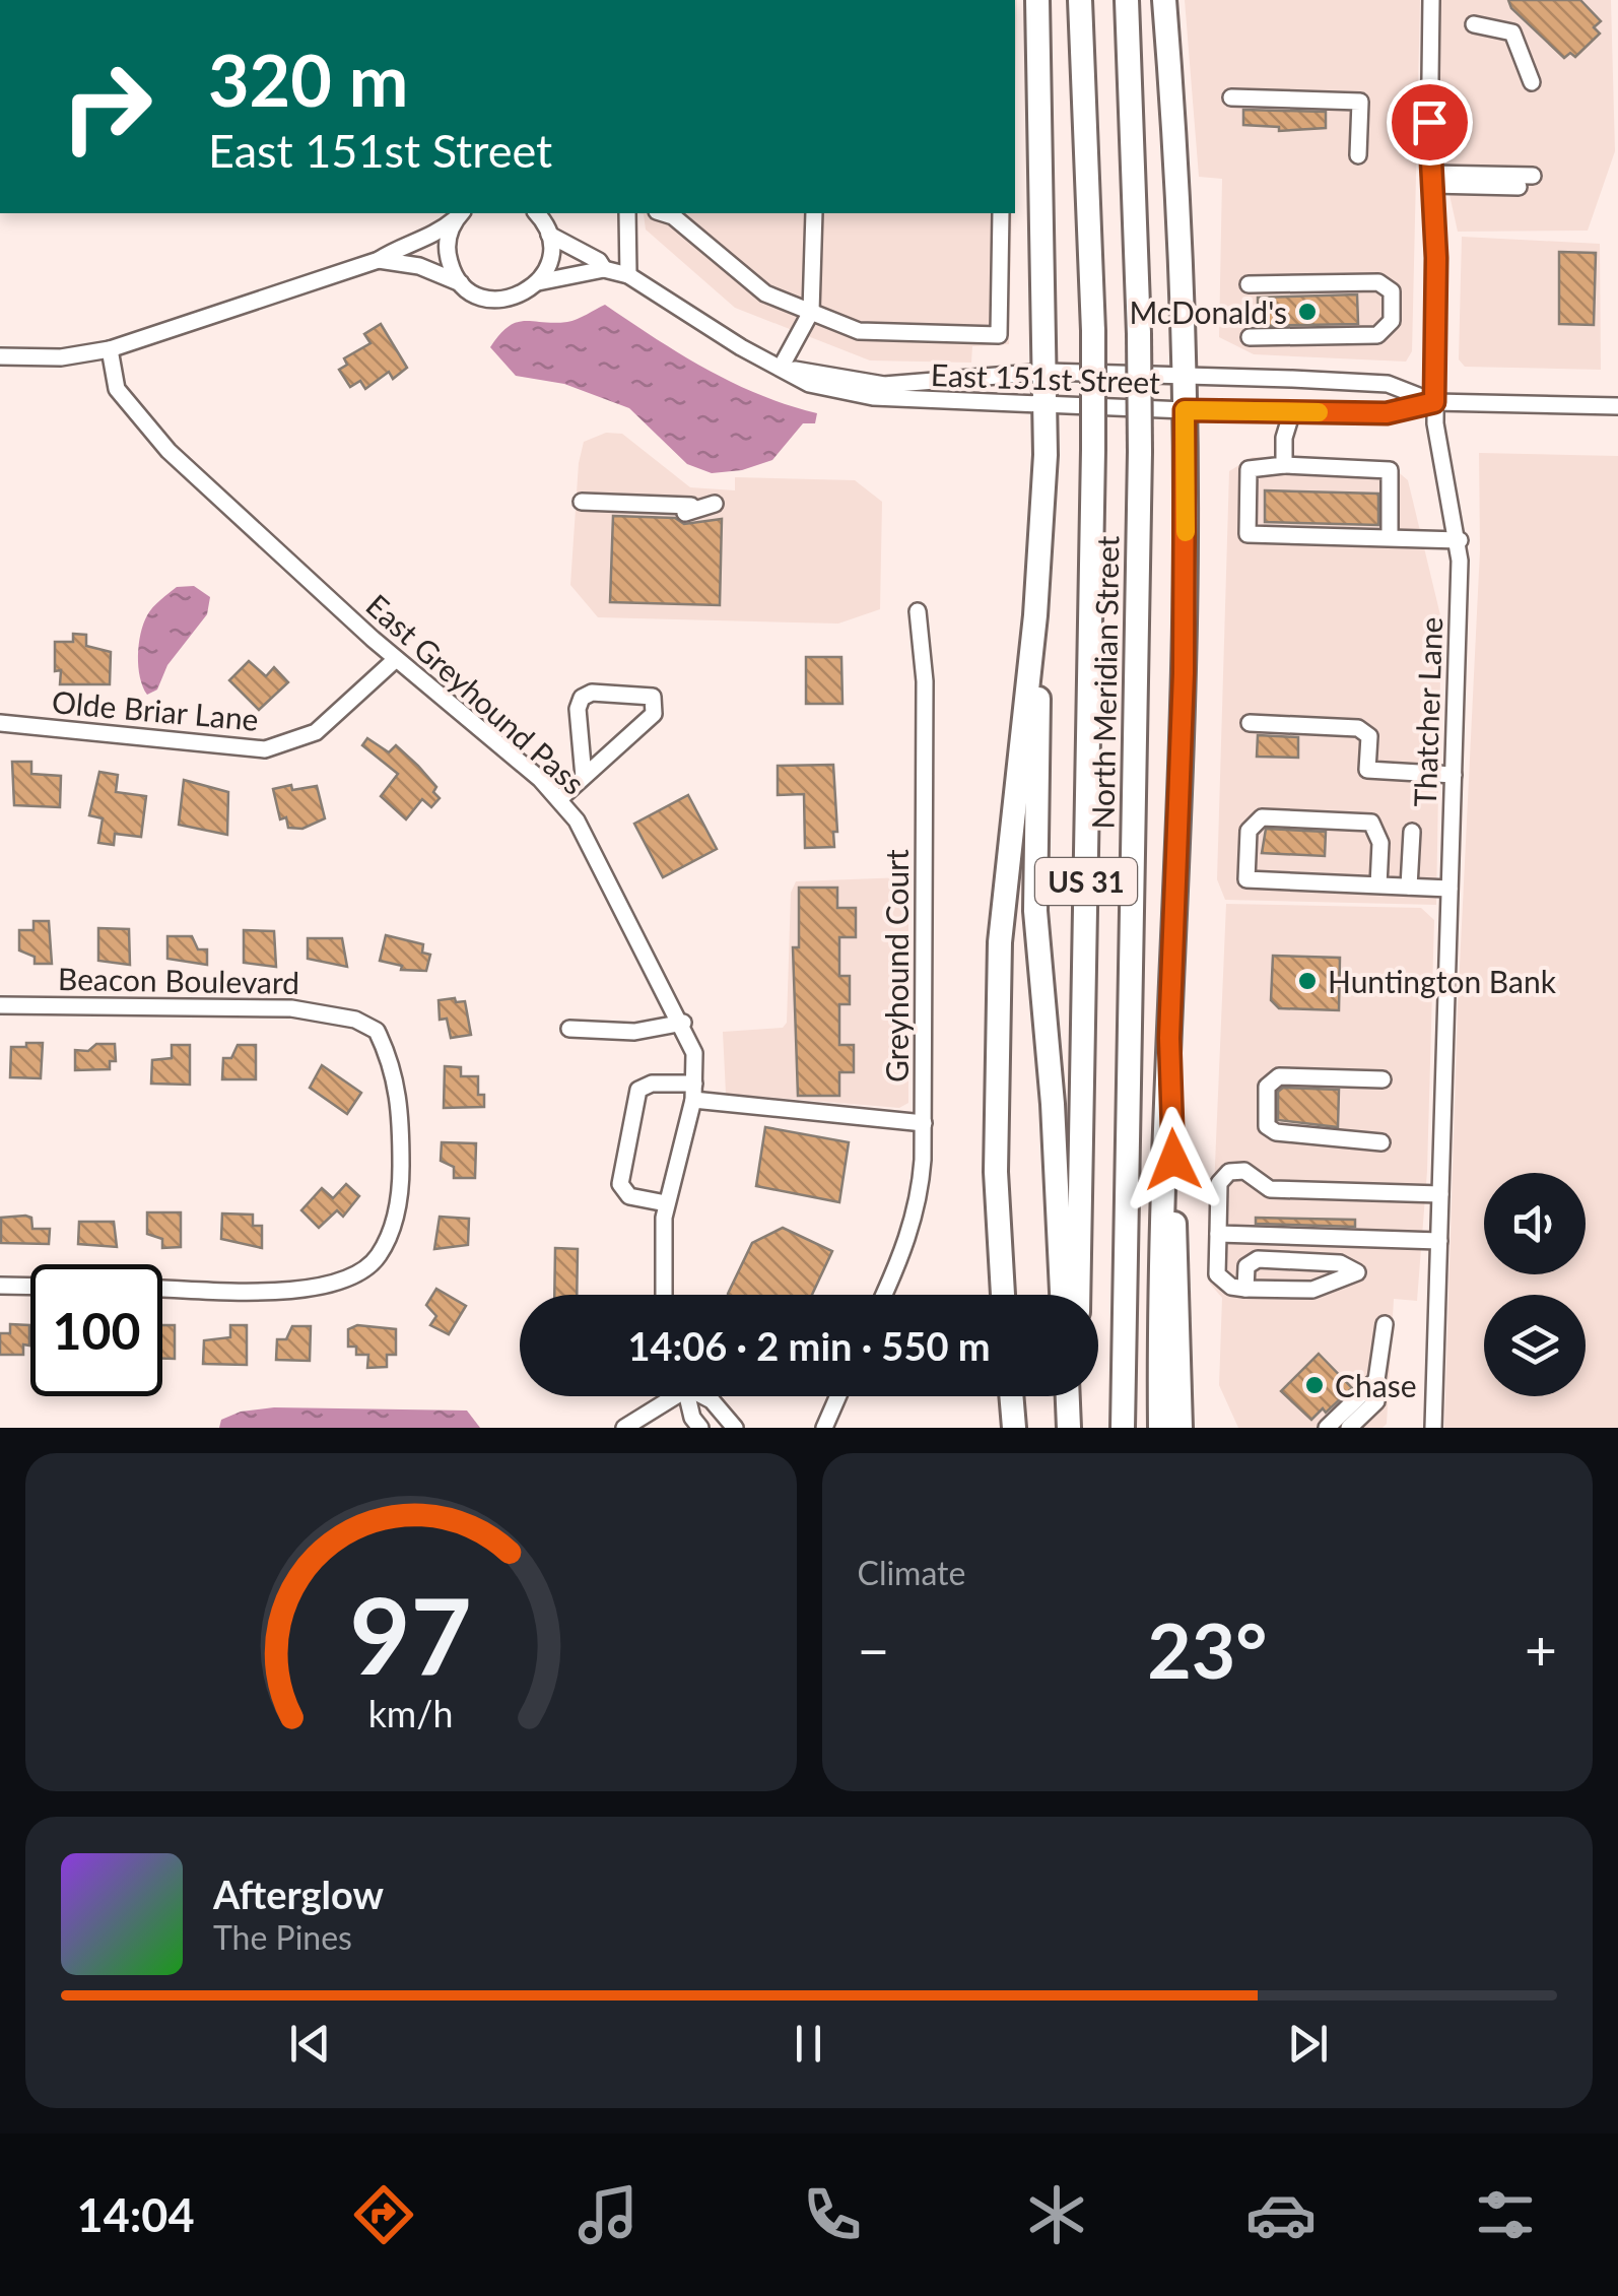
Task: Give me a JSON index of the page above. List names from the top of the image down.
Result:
{
  "streets": {
    "highway": ["North Meridian Street", "US 31"],
    "street": [
      "East 151st Street",
      "East Greyhound Pass",
      "Olde Briar Lane",
      "Thatcher Lane",
      "Greyhound Court",
      "Beacon Boulevard"
    ]
  },
  "crossings": [
    ["East 151st Street", "Thatcher Lane"],
    ["East Greyhound Pass", "Olde Briar Lane"]
  ],
  "places": ["McDonald's", "Huntington Bank", "Chase"],
  "page": {
    "turn": ["320 m", "East 151st Street"],
    "limit": "100",
    "trip": "14:06 · 2 min · 550 m",
    "tile": "Climate",
    "heat": ["−", "23°", "+"],
    "song": ["Afterglow", "The Pines"],
    "tabs": "14:04",
    "gauge": ["97", "km/h"]
  }
}
